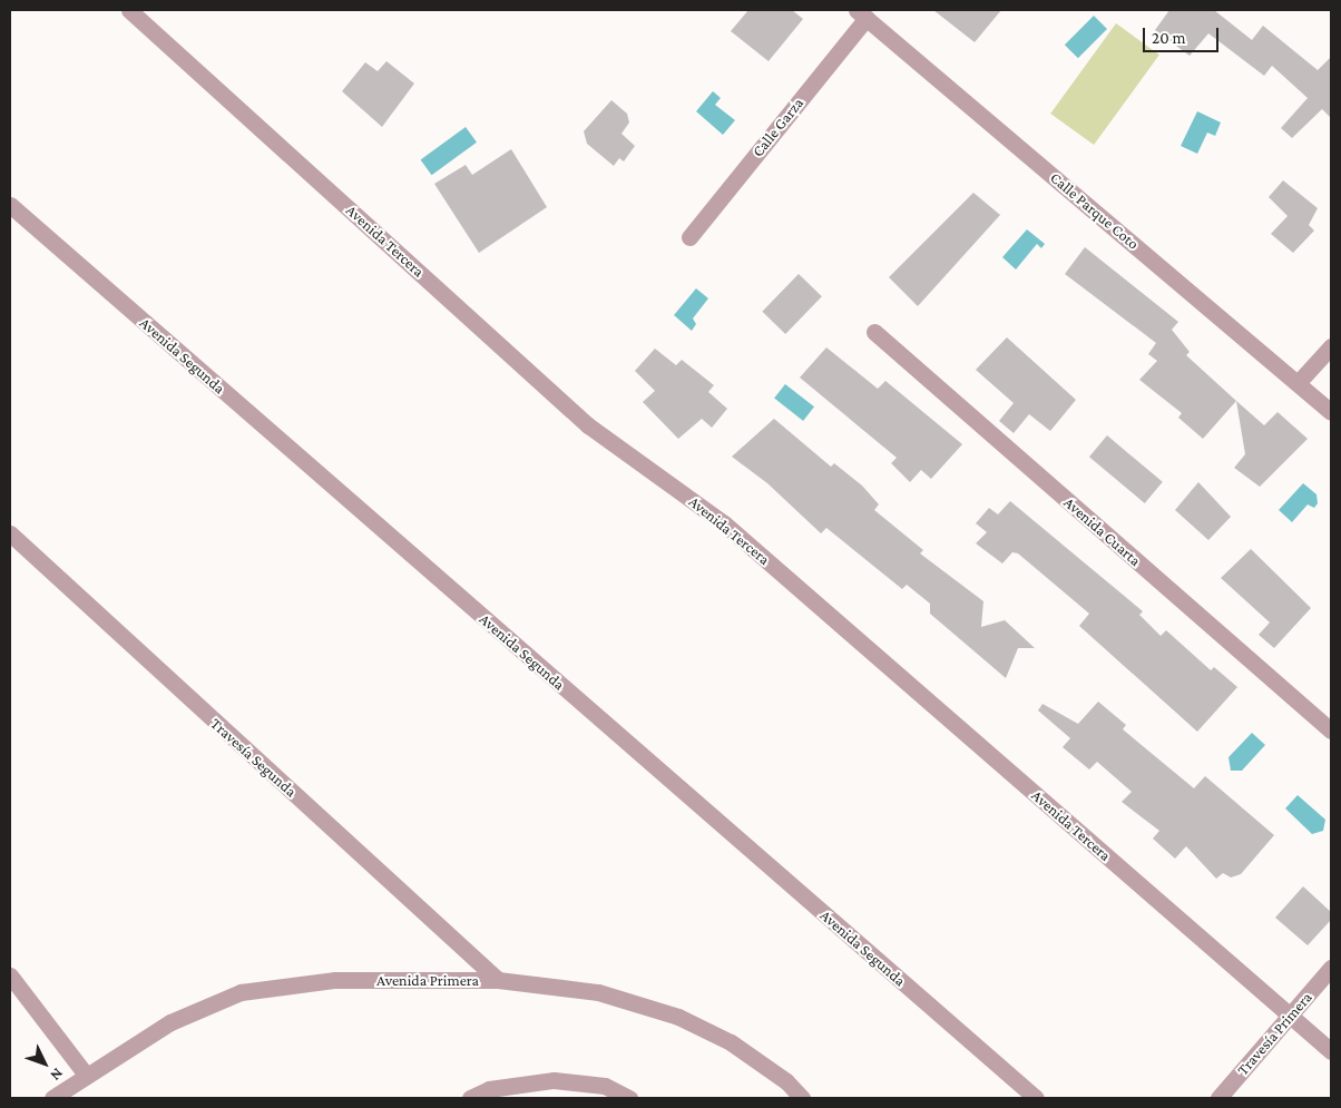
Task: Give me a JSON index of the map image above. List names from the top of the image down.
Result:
{
  "streets": {
    "street": [
      "Calle Garza",
      "Calle Parque Coto",
      "Avenida Tercera",
      "Avenida Segunda",
      "Avenida Cuarta",
      "Travesía Segunda",
      "Avenida Primera",
      "Travesía Primera"
    ]
  },
  "crossings": [
    ["Calle Garza", "Calle Parque Coto"],
    ["Avenida Tercera", "Travesía Primera"],
    ["Travesía Segunda", "Avenida Primera"]
  ],
  "scale_bar": "20 m",
  "north": "bottom right"
}
